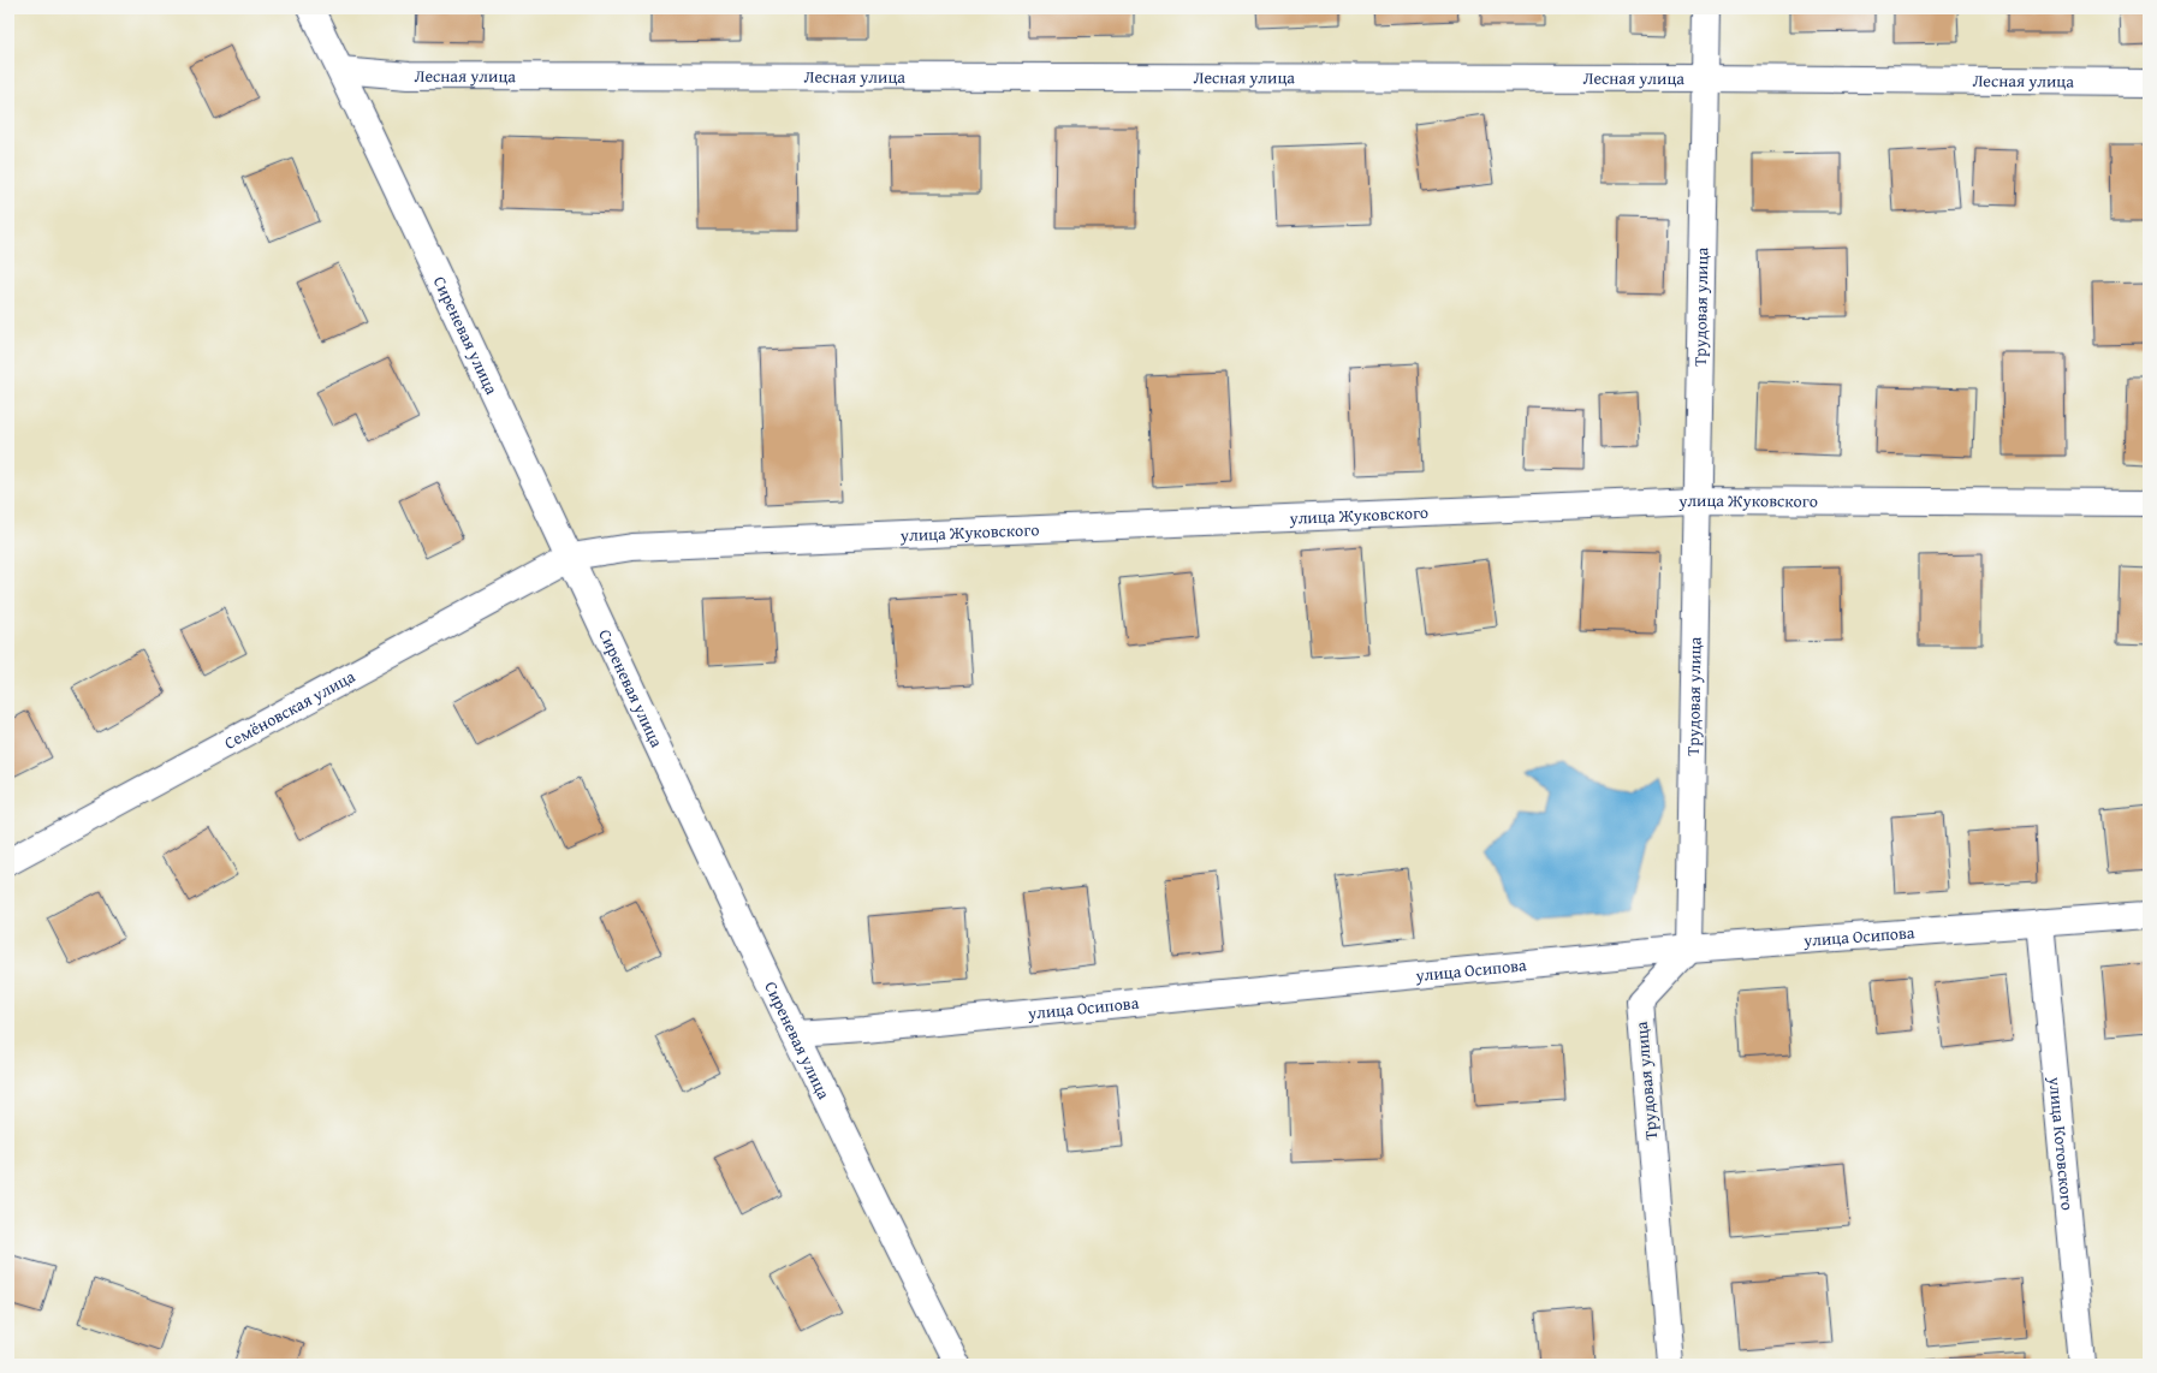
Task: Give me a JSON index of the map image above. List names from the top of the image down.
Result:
{
  "streets": {
    "street": [
      "Лесная улица",
      "Трудовая улица",
      "Сиреневая улица",
      "улица Жуковского",
      "Семёновская улица",
      "улица Осипова",
      "улица Котовского"
    ]
  },
  "crossings": [
    ["Лесная улица", "Трудовая улица"],
    ["Лесная улица", "Сиреневая улица"],
    ["Трудовая улица", "улица Жуковского"],
    ["Трудовая улица", "улица Осипова"],
    ["Сиреневая улица", "улица Жуковского"],
    ["Сиреневая улица", "Семёновская улица"],
    ["Сиреневая улица", "улица Осипова"],
    ["улица Жуковского", "Семёновская улица"],
    ["улица Осипова", "улица Котовского"]
  ]
}
